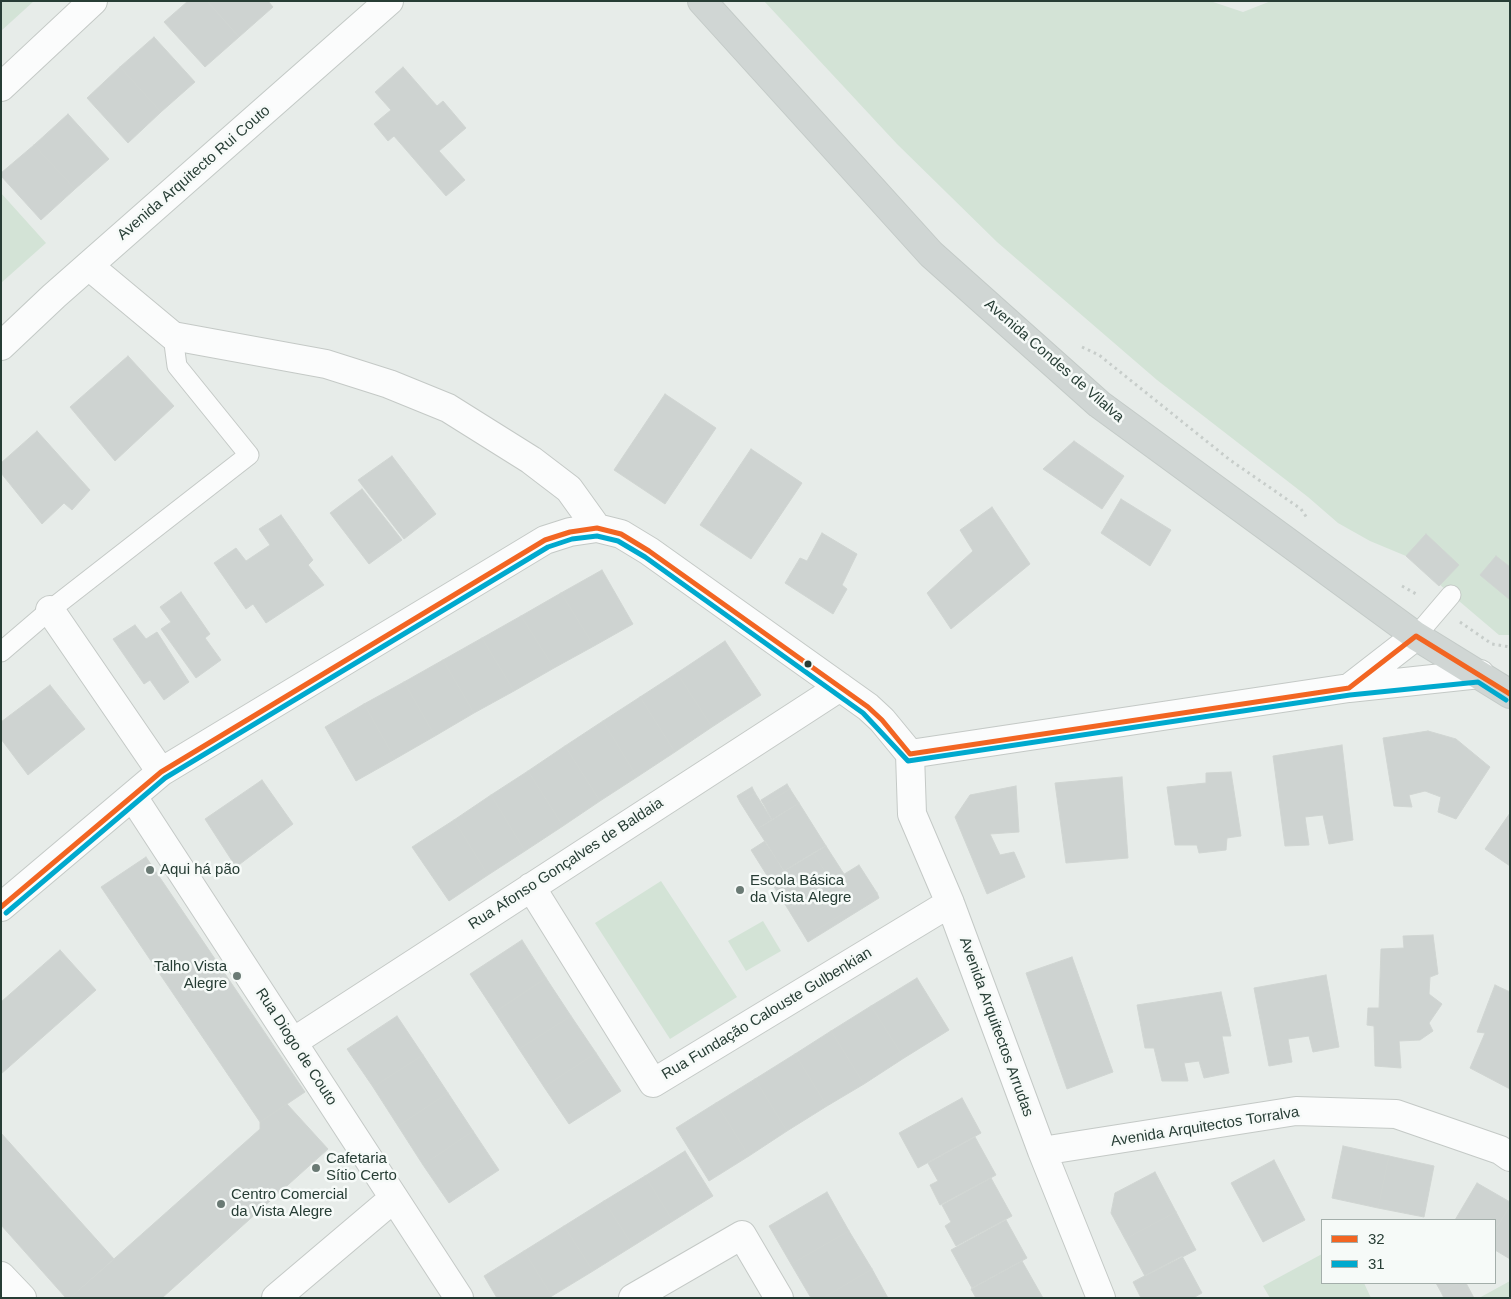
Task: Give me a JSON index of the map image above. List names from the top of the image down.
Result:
{
  "streets": {
    "main road": ["Avenida Condes de Vilalva"],
    "street": [
      "Avenida Arquitecto Rui Couto",
      "Rua Afonso Gonçalves de Baldaia",
      "Rua Fundação Calouste Gulbenkian",
      "Avenida Arquitectos Arrudas",
      "Rua Diogo de Couto",
      "Avenida Arquitectos Torralva"
    ]
  },
  "crossings": [
    ["Rua Afonso Gonçalves de Baldaia", "Rua Fundação Calouste Gulbenkian"],
    ["Rua Afonso Gonçalves de Baldaia", "Rua Diogo de Couto"],
    ["Rua Fundação Calouste Gulbenkian", "Avenida Arquitectos Arrudas"],
    ["Avenida Arquitectos Arrudas", "Avenida Arquitectos Torralva"]
  ],
  "places": [
    "Aqui há pão",
    "Escola Básica da Vista Alegre",
    "Talho Vista Alegre",
    "Cafetaria Sítio Certo",
    "Centro Comercial da Vista Alegre"
  ],
  "lines": ["transit line 32", "transit line 31"],
  "legend": ["32", "31"]
}
